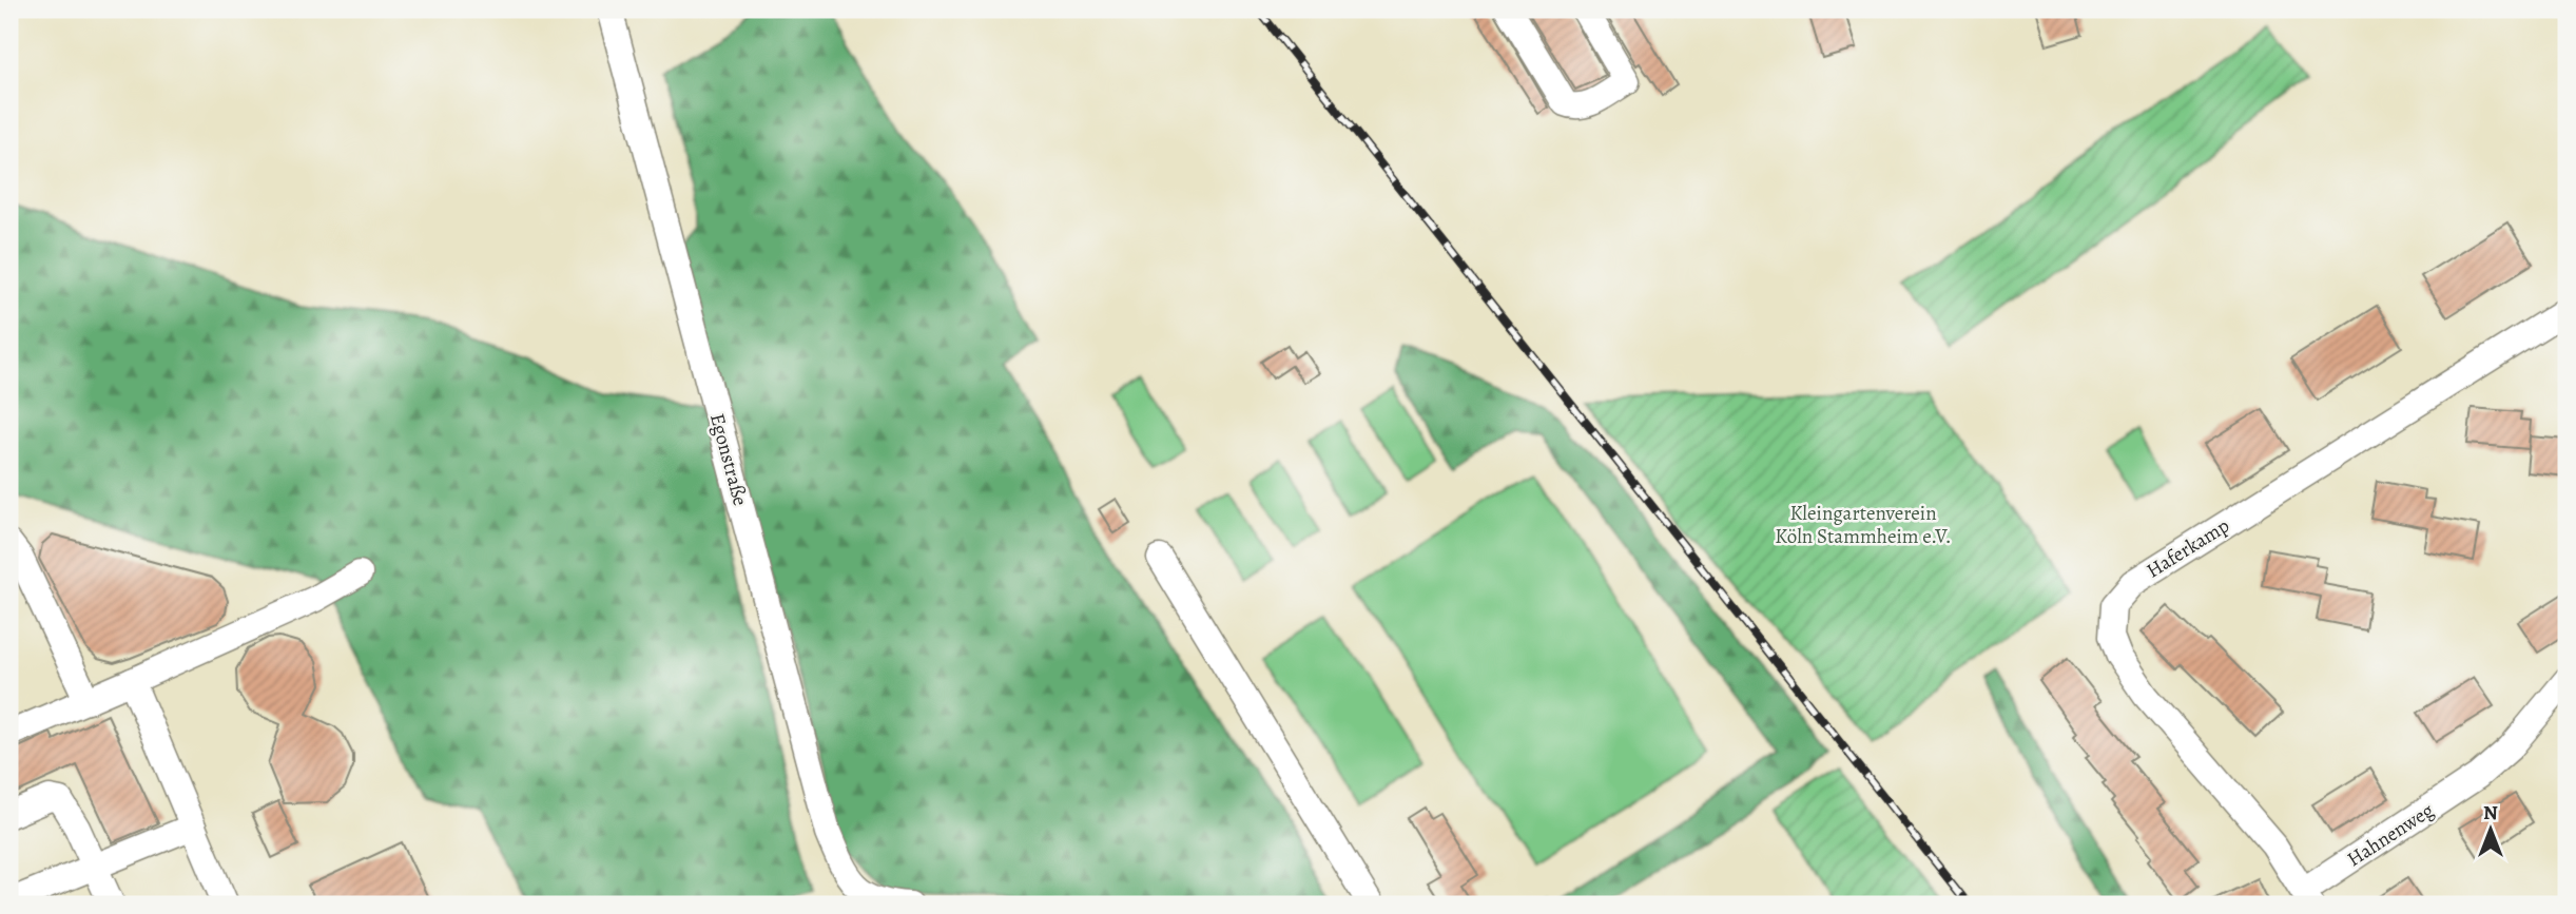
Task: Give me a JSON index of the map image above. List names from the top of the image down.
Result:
{
  "streets": {
    "street": ["Egonstraße", "Haferkamp", "Hahnenweg"]
  },
  "crossings": [
    ["Haferkamp", "Hahnenweg"]
  ],
  "parks": ["Kleingartenverein Köln Stammheim e.V."],
  "north": "top"
}
